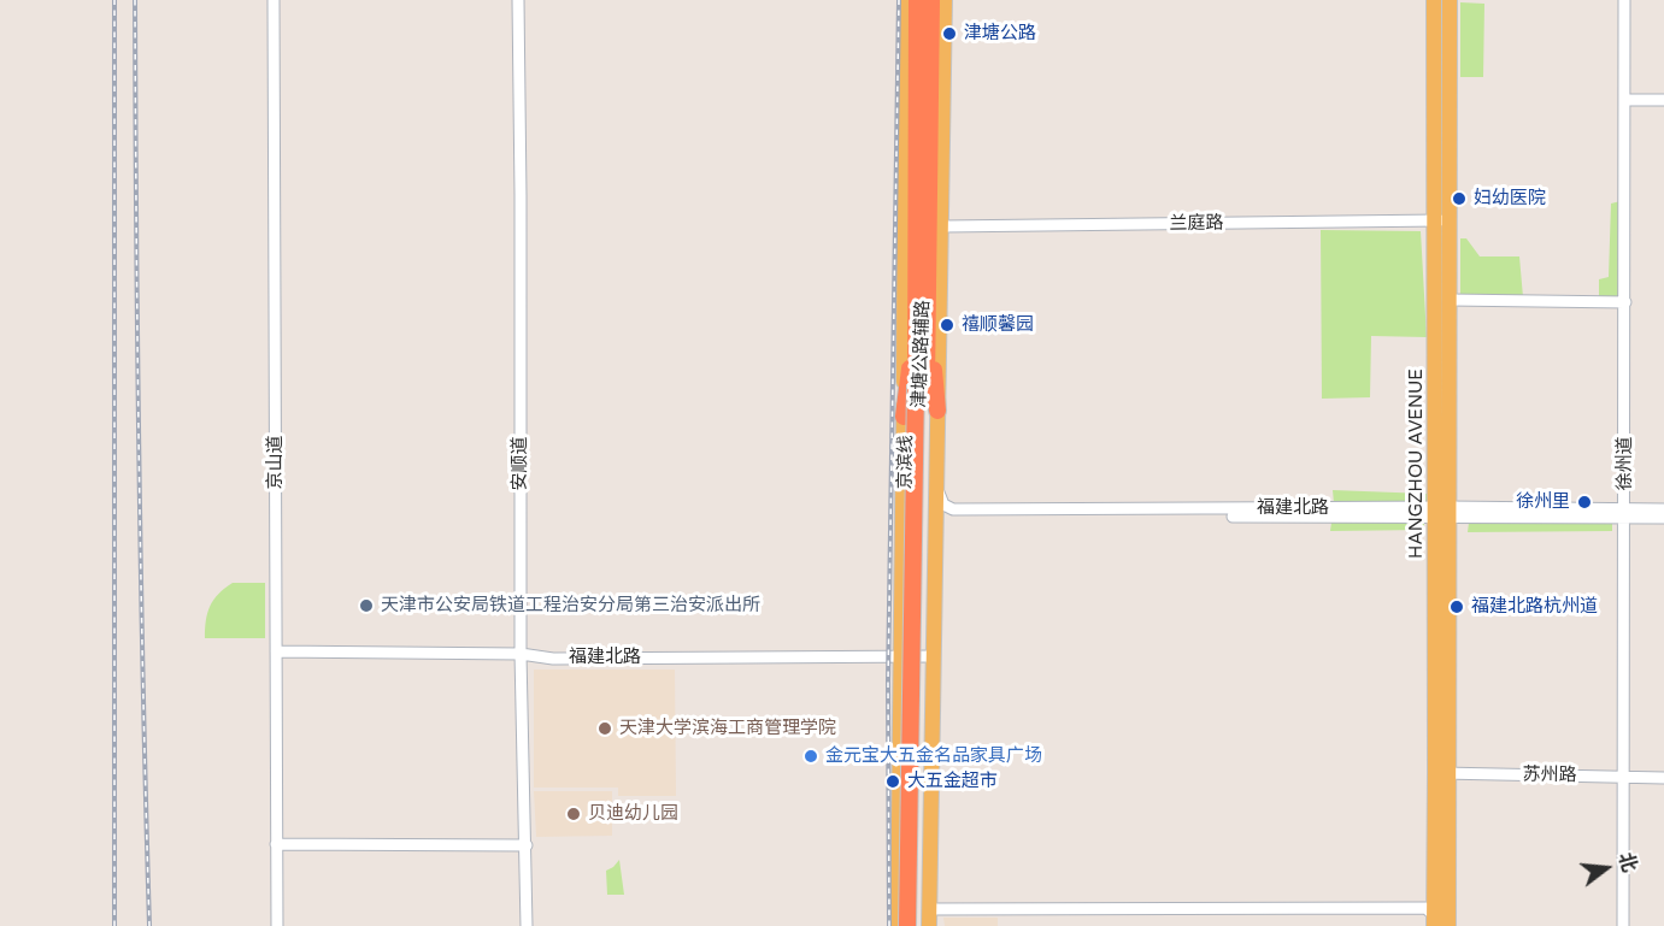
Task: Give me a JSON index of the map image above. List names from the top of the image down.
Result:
{
  "streets": {
    "highway": ["京滨线"],
    "main road": ["津塘公路辅路", "HANGZHOU AVENUE"],
    "street": [
      "兰庭路",
      "京山道",
      "安顺道",
      "徐州道",
      "福建北路",
      "苏州路"
    ]
  },
  "crossings": [
    ["兰庭路", "津塘公路辅路"],
    ["兰庭路", "HANGZHOU AVENUE"],
    ["津塘公路辅路", "福建北路"],
    ["京山道", "福建北路"],
    ["安顺道", "福建北路"],
    ["HANGZHOU AVENUE", "福建北路"],
    ["HANGZHOU AVENUE", "苏州路"],
    ["徐州道", "福建北路"],
    ["徐州道", "苏州路"]
  ],
  "places": [
    "津塘公路",
    "妇幼医院",
    "禧顺馨园",
    "徐州里",
    "天津市公安局铁道工程治安分局第三治安派出所",
    "福建北路杭州道",
    "天津大学滨海工商管理学院",
    "金元宝大五金名品家具广场",
    "大五金超市",
    "贝迪幼儿园"
  ],
  "north": "right"
}
